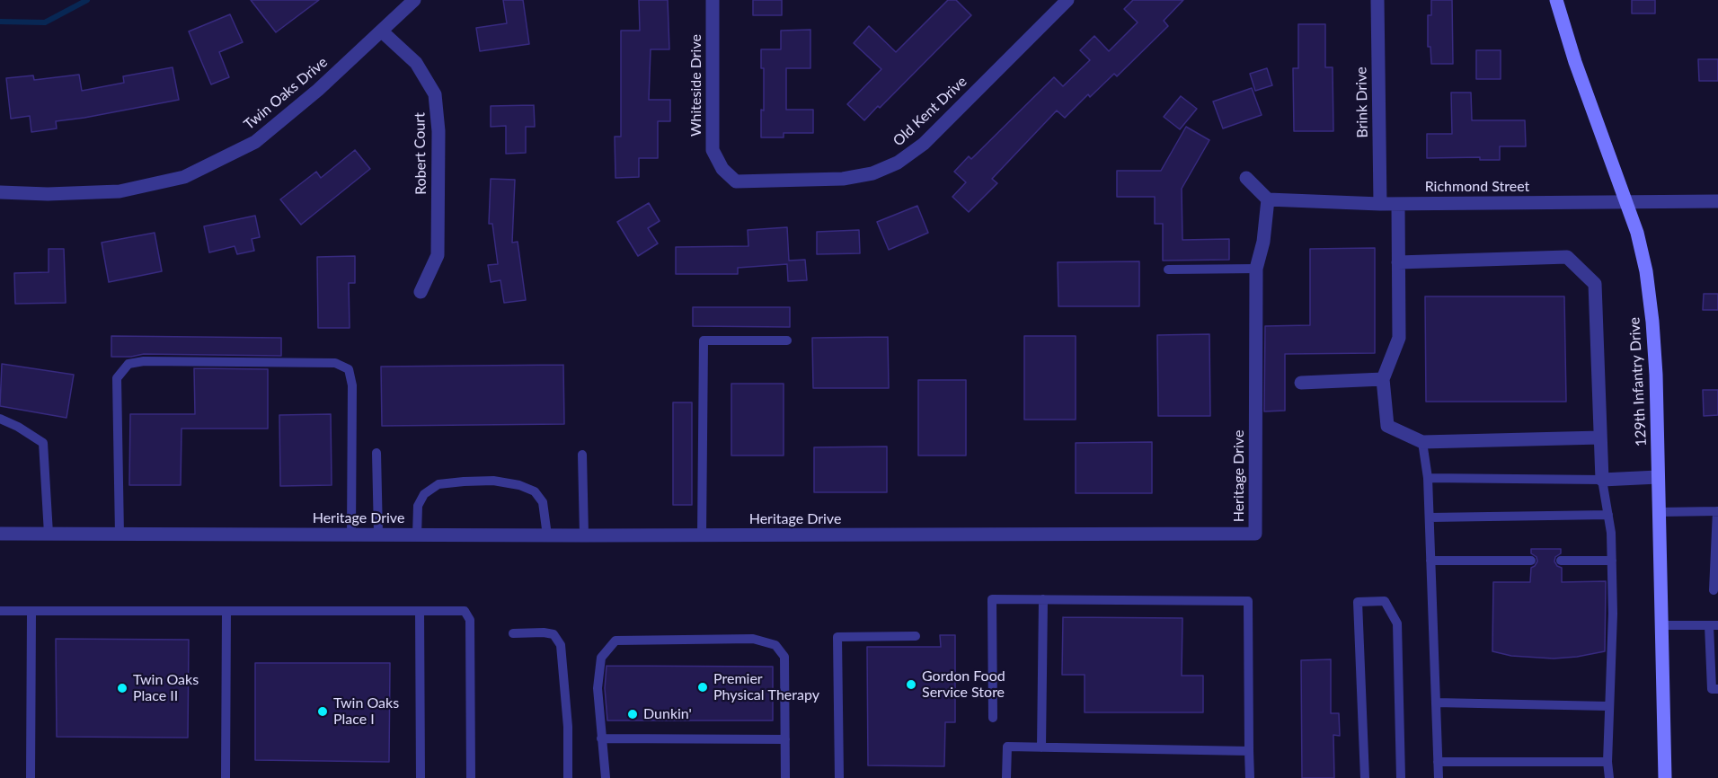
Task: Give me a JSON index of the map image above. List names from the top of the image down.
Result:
{
  "streets": {
    "street": [
      "Whiteside Drive",
      "Twin Oaks Drive",
      "Brink Drive",
      "Old Kent Drive",
      "Robert Court",
      "Richmond Street",
      "129th Infantry Drive",
      "Heritage Drive"
    ]
  },
  "crossings": [
    ["Whiteside Drive", "Old Kent Drive"],
    ["Twin Oaks Drive", "Robert Court"],
    ["Brink Drive", "Richmond Street"],
    ["Richmond Street", "129th Infantry Drive"],
    ["Richmond Street", "Heritage Drive"]
  ],
  "places": [
    "Gordon Food Service Store",
    "Premier Physical Therapy",
    "Twin Oaks Place II",
    "Twin Oaks Place I",
    "Dunkin'"
  ]
}
